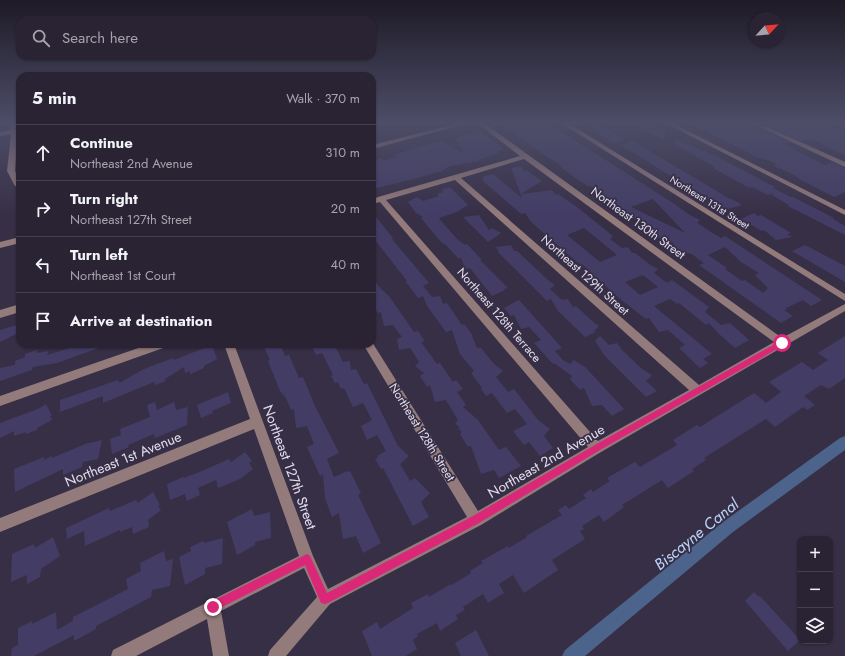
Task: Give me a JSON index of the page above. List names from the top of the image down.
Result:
{
  "streets": {
    "street": [
      "Northeast 131st Street",
      "Northeast 130th Street",
      "Northeast 129th Street",
      "Northeast 128th Terrace",
      "Northeast 128th Street",
      "Northeast 1st Avenue",
      "Northeast 2nd Avenue",
      "Northeast 127th Street"
    ]
  },
  "crossings": [
    ["Northeast 130th Street", "Northeast 2nd Avenue"],
    ["Northeast 129th Street", "Northeast 2nd Avenue"],
    ["Northeast 128th Terrace", "Northeast 2nd Avenue"],
    ["Northeast 128th Street", "Northeast 2nd Avenue"],
    ["Northeast 1st Avenue", "Northeast 127th Street"],
    ["Northeast 2nd Avenue", "Northeast 127th Street"]
  ],
  "water": ["Biscayne Canal"],
  "north": "top right",
  "page": {
    "search": "Search here",
    "heading": ["5 min", "Walk · 370 m"],
    "list": [
      ["Continue", "Northeast 2nd Avenue", "310 m"],
      ["Turn right", "Northeast 127th Street", "20 m"],
      ["Turn left", "Northeast 1st Court", "40 m"],
      "Arrive at destination"
    ],
    "map_buttons": ["+", "−"]
  }
}
